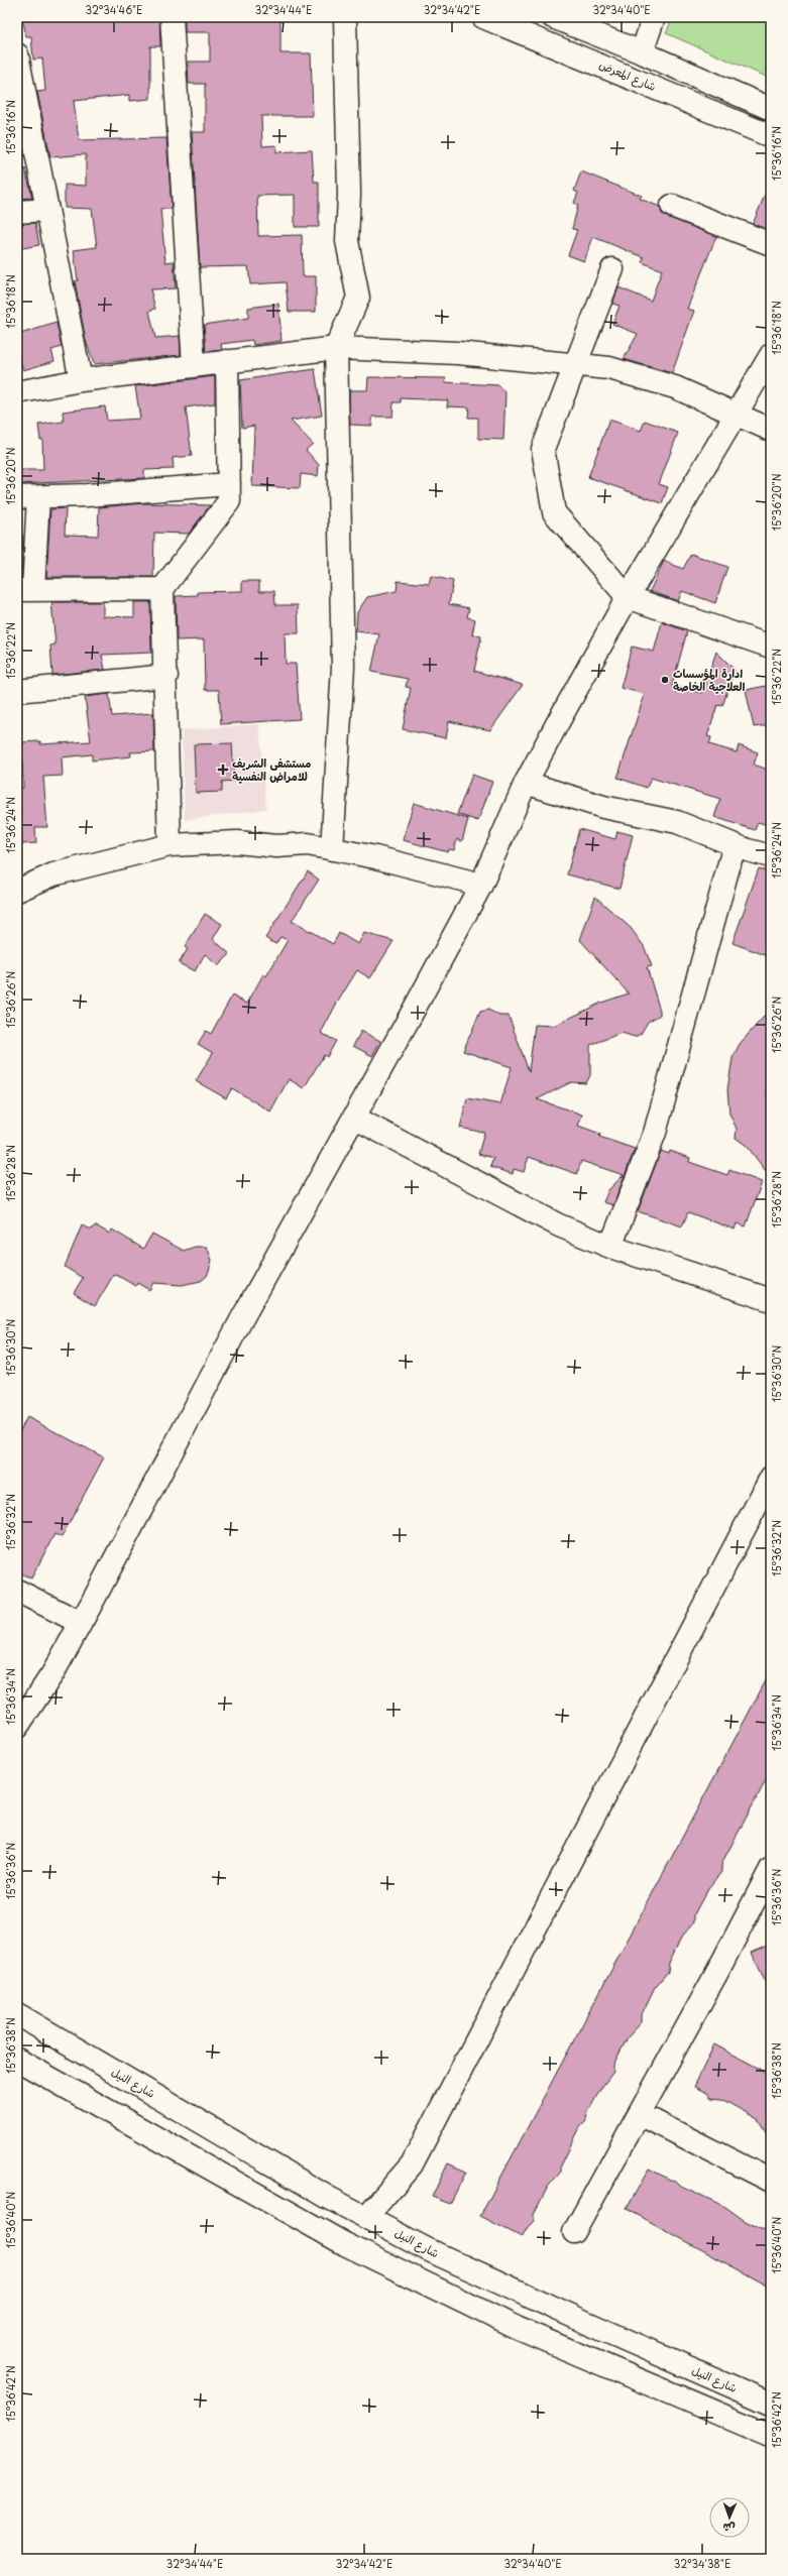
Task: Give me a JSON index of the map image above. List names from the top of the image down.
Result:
{
  "streets": {
    "street": ["شارع المعرض", "شارع النيل"]
  },
  "places": {
    "other": ["ادارة المؤسسات العلاجية الخاصة"],
    "health": ["مستشفى الشريف للامراض النفسية"]
  },
  "north": "bottom",
  "coordinates": [
    "32°34'46\"E",
    "32°34'44\"E",
    "32°34'42\"E",
    "32°34'40\"E",
    "15°36'16\"N",
    "15°36'18\"N",
    "15°36'20\"N",
    "15°36'22\"N",
    "15°36'24\"N",
    "15°36'26\"N",
    "15°36'28\"N",
    "15°36'30\"N",
    "15°36'32\"N",
    "15°36'34\"N",
    "15°36'36\"N",
    "15°36'38\"N",
    "15°36'40\"N",
    "15°36'42\"N",
    "32°34'38\"E"
  ]
}
